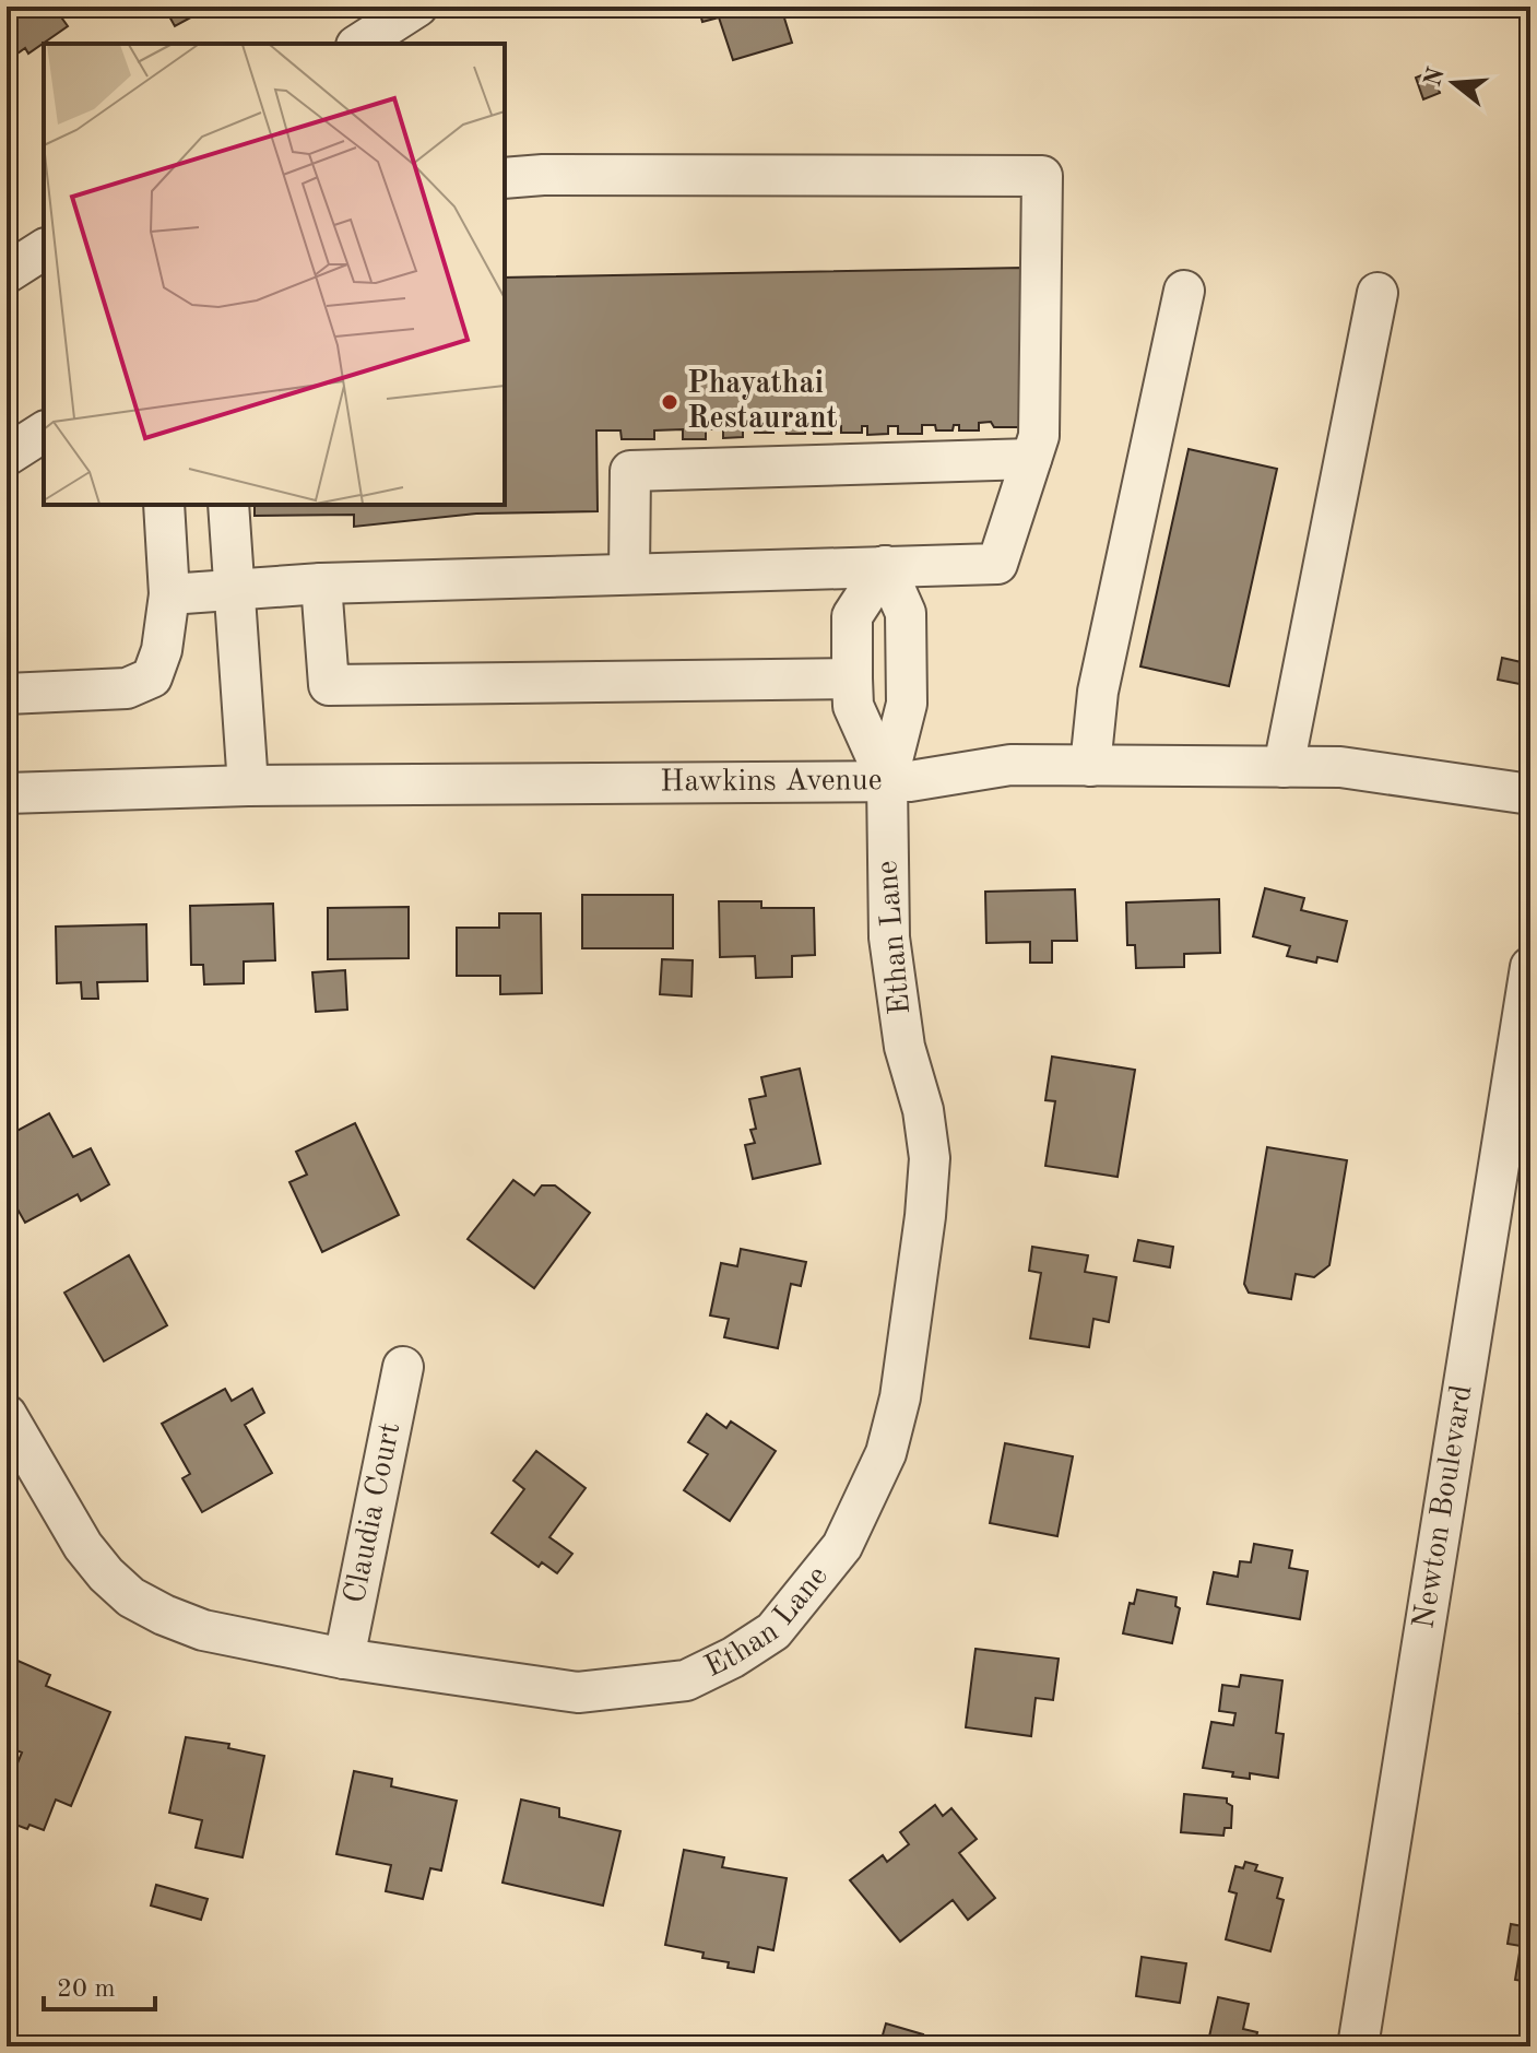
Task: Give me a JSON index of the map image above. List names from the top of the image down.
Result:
{
  "streets": {
    "street": [
      "Hawkins Avenue",
      "Ethan Lane",
      "Newton Boulevard",
      "Claudia Court"
    ]
  },
  "crossings": [
    ["Hawkins Avenue", "Ethan Lane"],
    ["Ethan Lane", "Claudia Court"]
  ],
  "places": ["Phayathai Restaurant"],
  "scale_bar": "20 m",
  "north": "left"
}
